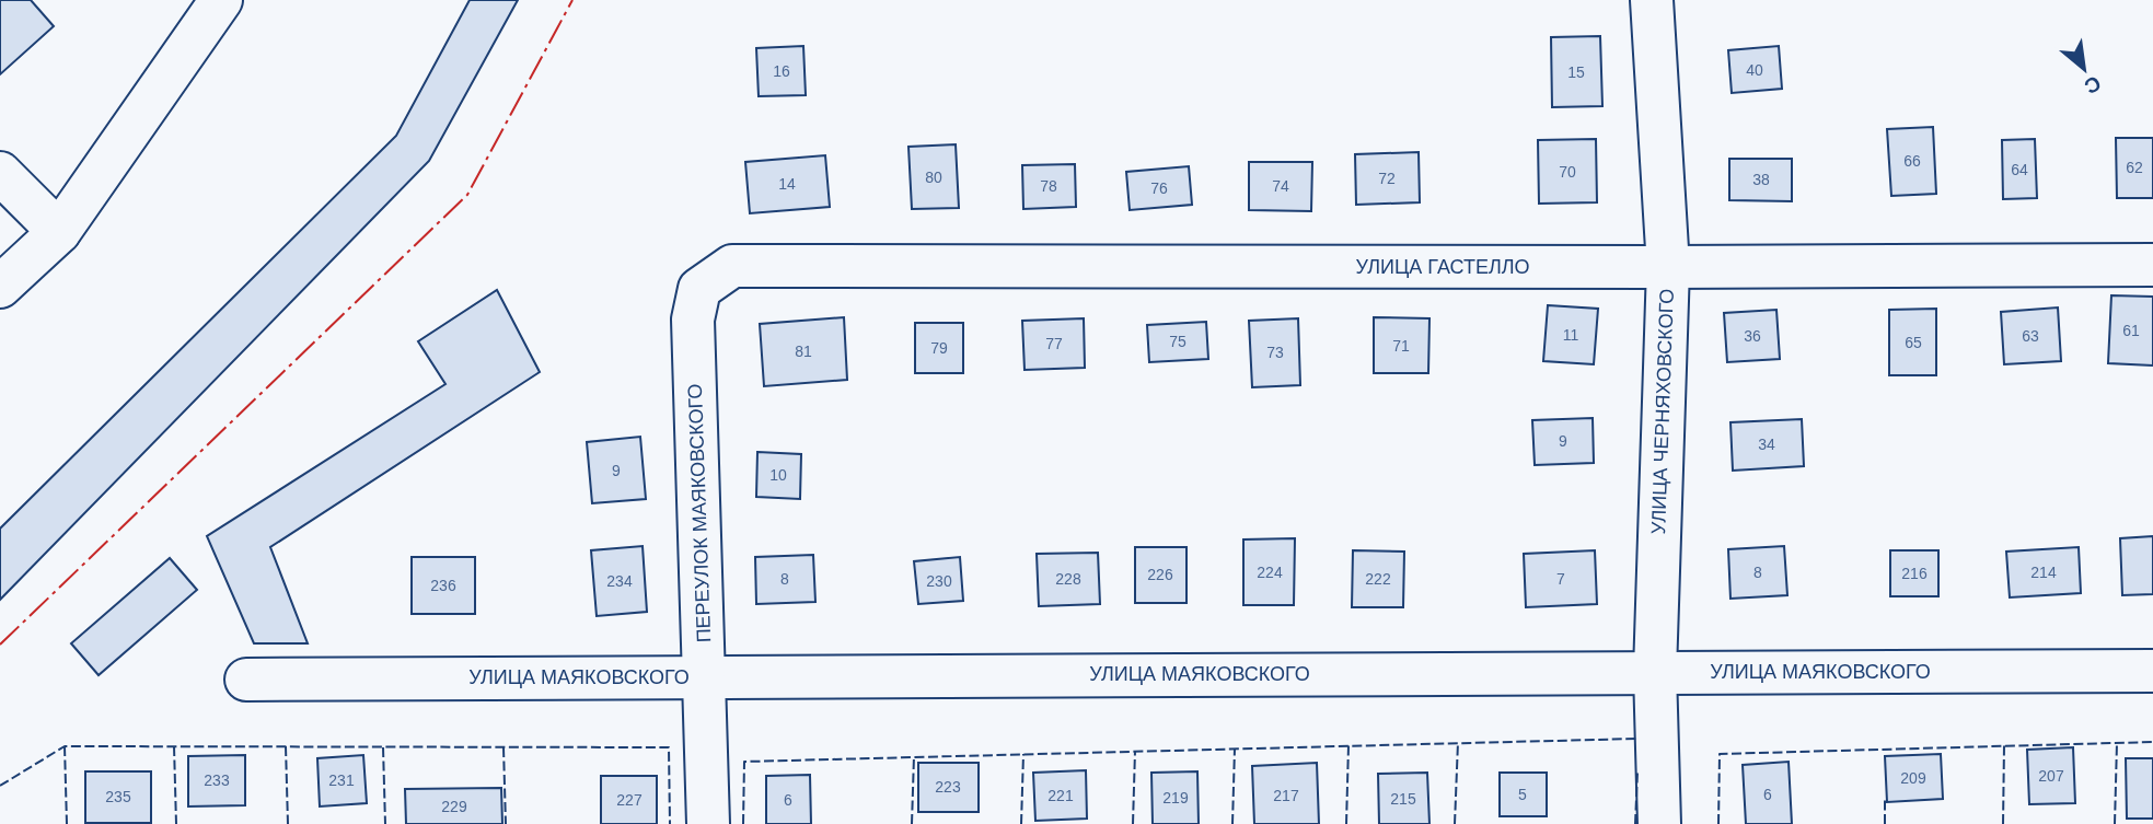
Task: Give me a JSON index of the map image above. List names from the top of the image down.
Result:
{
  "streets": {
    "street": [
      "УЛИЦА ГАСТЕЛЛО",
      "УЛИЦА ЧЕРНЯХОВСКОГО",
      "ПЕРЕУЛОК МАЯКОВСКОГО",
      "УЛИЦА МАЯКОВСКОГО"
    ]
  },
  "crossings": [
    ["УЛИЦА ГАСТЕЛЛО", "УЛИЦА ЧЕРНЯХОВСКОГО"],
    ["УЛИЦА ГАСТЕЛЛО", "ПЕРЕУЛОК МАЯКОВСКОГО"],
    ["УЛИЦА ЧЕРНЯХОВСКОГО", "УЛИЦА МАЯКОВСКОГО"],
    ["ПЕРЕУЛОК МАЯКОВСКОГО", "УЛИЦА МАЯКОВСКОГО"]
  ],
  "house_numbers": [
    "40",
    "16",
    "15",
    "66",
    "62",
    "64",
    "70",
    "80",
    "72",
    "38",
    "14",
    "78",
    "74",
    "76",
    "61",
    "11",
    "36",
    "63",
    "75",
    "65",
    "77",
    "71",
    "79",
    "81",
    "73",
    "9",
    "34",
    "9",
    "10",
    "224",
    "8",
    "214",
    "216",
    "226",
    "8",
    "228",
    "222",
    "7",
    "234",
    "230",
    "236",
    "207",
    "209",
    "233",
    "231",
    "223",
    "5",
    "6",
    "221",
    "217",
    "235",
    "219",
    "215",
    "227",
    "6",
    "229"
  ],
  "north": "bottom right"
}
